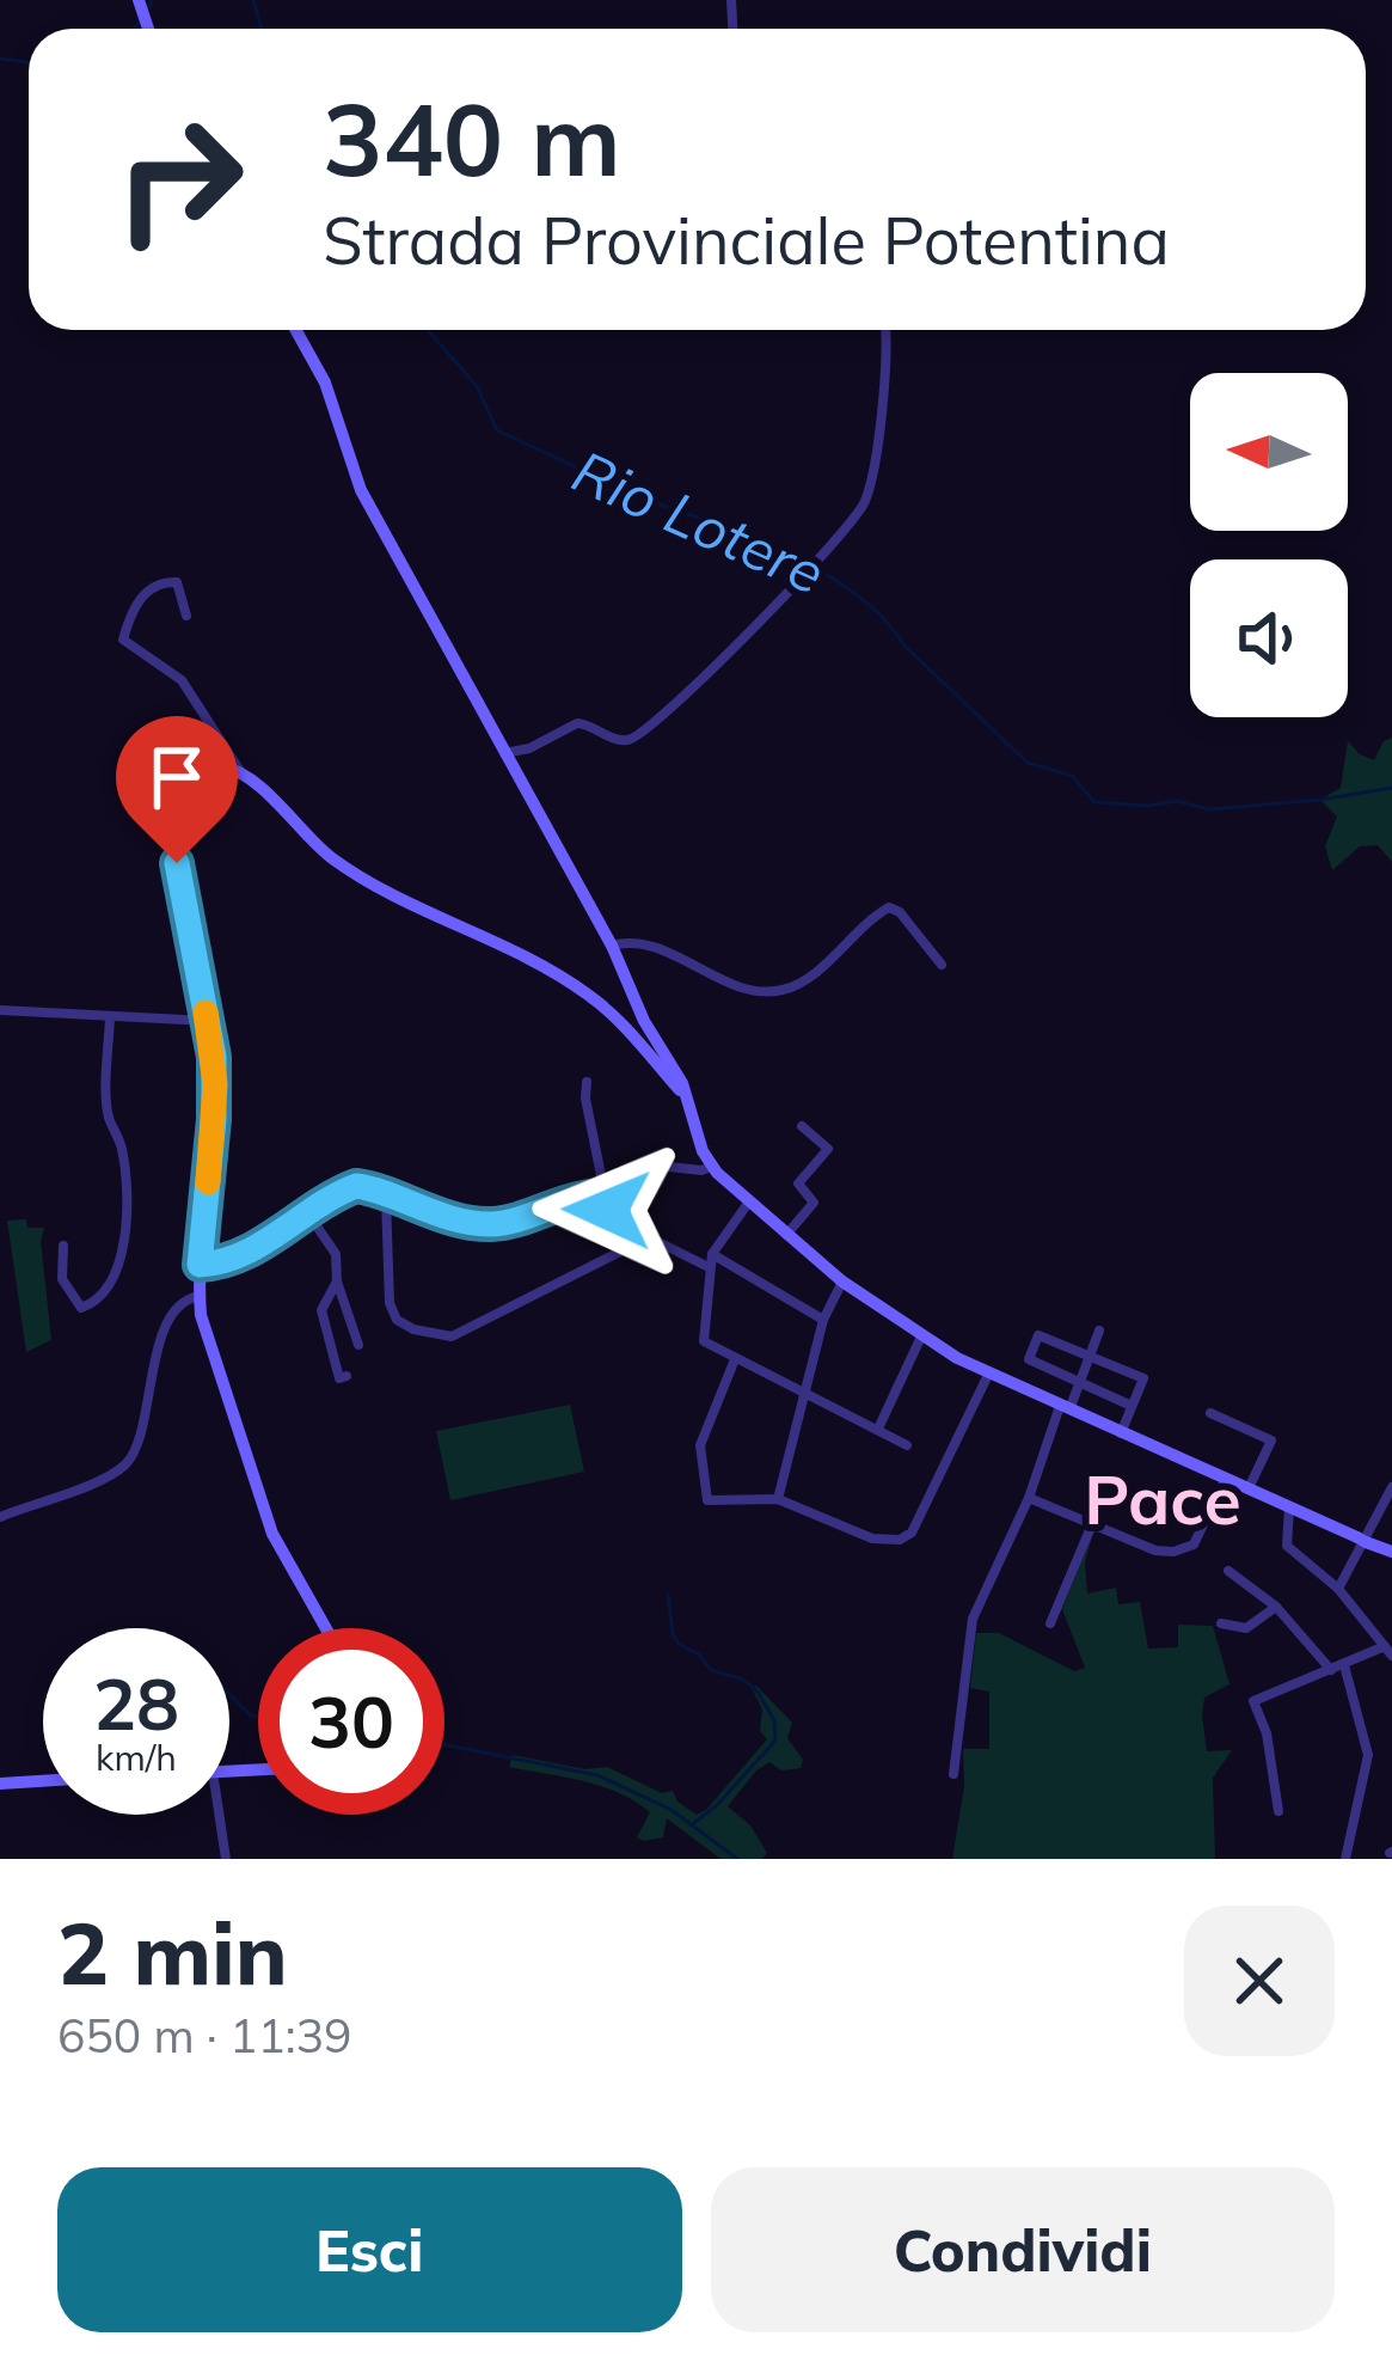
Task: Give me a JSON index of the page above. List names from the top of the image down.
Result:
{
  "districts": ["Pace"],
  "water": ["Rio Lotere"],
  "north": "left",
  "page": {
    "turn": ["340 m", "Strada Provinciale Potentina"],
    "speed": "28 km/h",
    "limit": "30",
    "heading": ["2 min", "650 m · 11:39"],
    "buttons": ["Esci", "Condividi"]
  }
}
